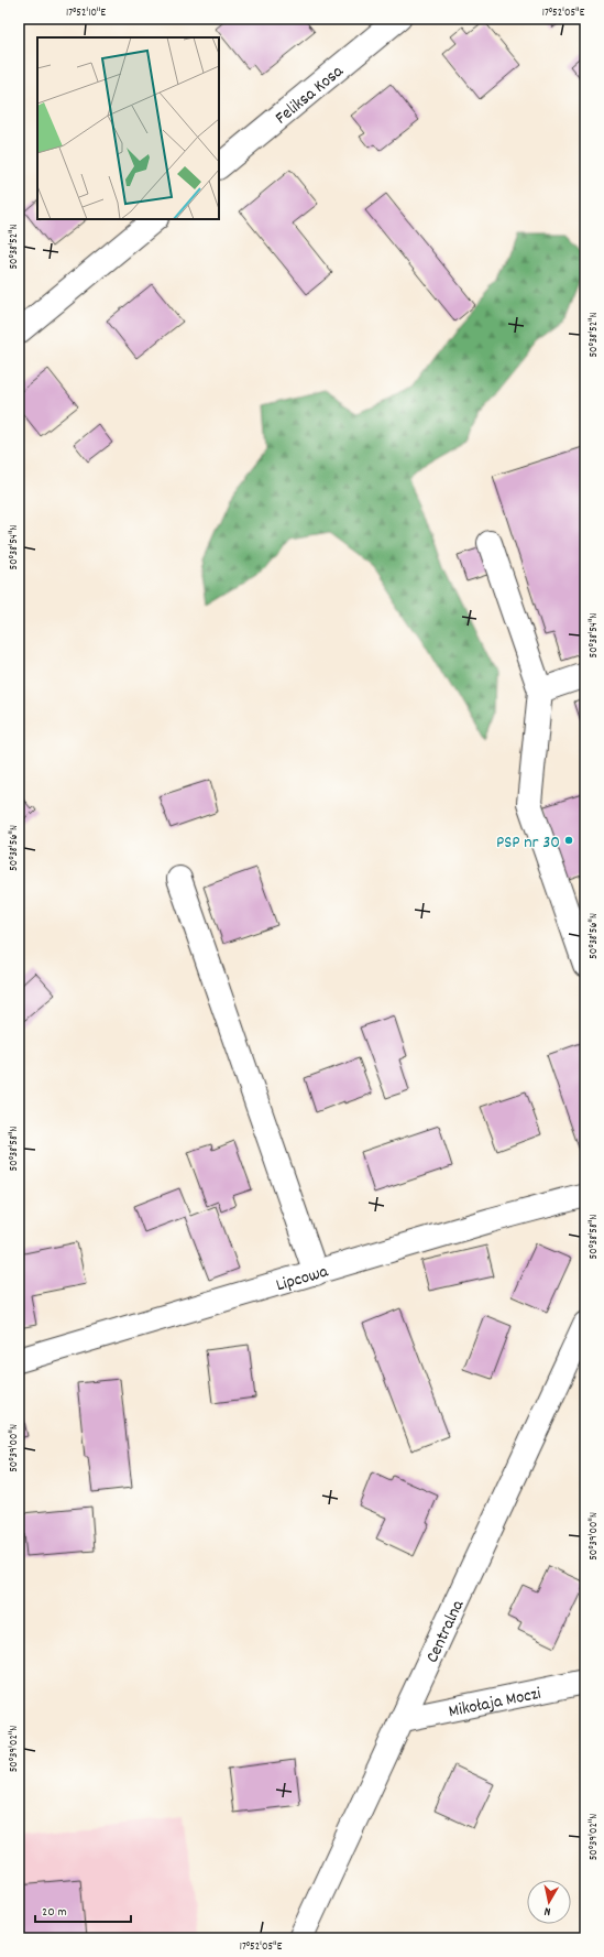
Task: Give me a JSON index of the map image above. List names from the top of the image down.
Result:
{
  "streets": {
    "street": [
      "Feliksa Kosa",
      "Lipcowa",
      "Centralna",
      "Mikołaja Moczi"
    ]
  },
  "crossings": [
    ["Centralna", "Mikołaja Moczi"]
  ],
  "places": ["PSP nr 30"],
  "scale_bar": "20 m",
  "north": "bottom",
  "coordinates": [
    "17°52'10\"E",
    "17°52'05\"E",
    "50°38'52\"N",
    "50°38'54\"N",
    "50°38'56\"N",
    "50°38'58\"N",
    "50°39'00\"N",
    "50°39'02\"N"
  ]
}
